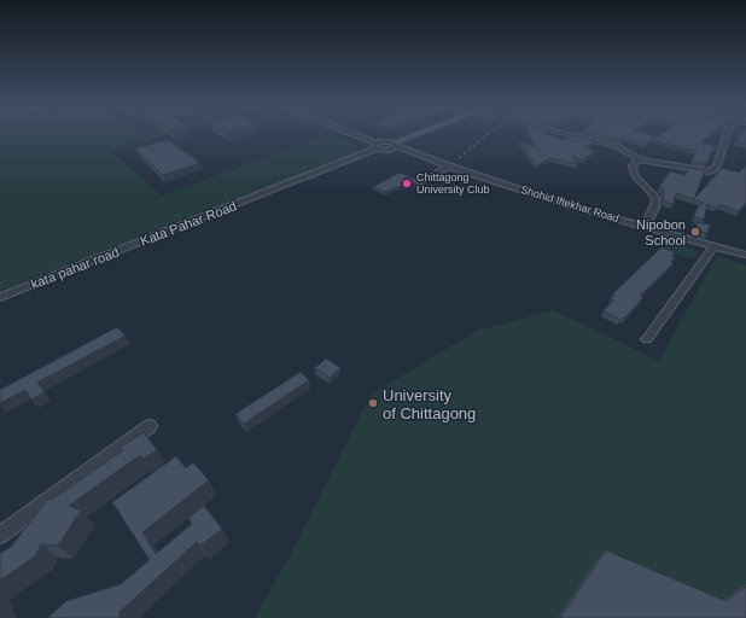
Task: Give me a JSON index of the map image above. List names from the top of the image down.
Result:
{
  "streets": {
    "street": ["Shohid Iftekhar Road", "Kata Pahar Road", "kata pahar road"]
  },
  "crossings": [
    ["Kata Pahar Road", "kata pahar road"]
  ],
  "places": ["Chittagong University Club", "Nipobon School", "University of Chittagong"]
}
